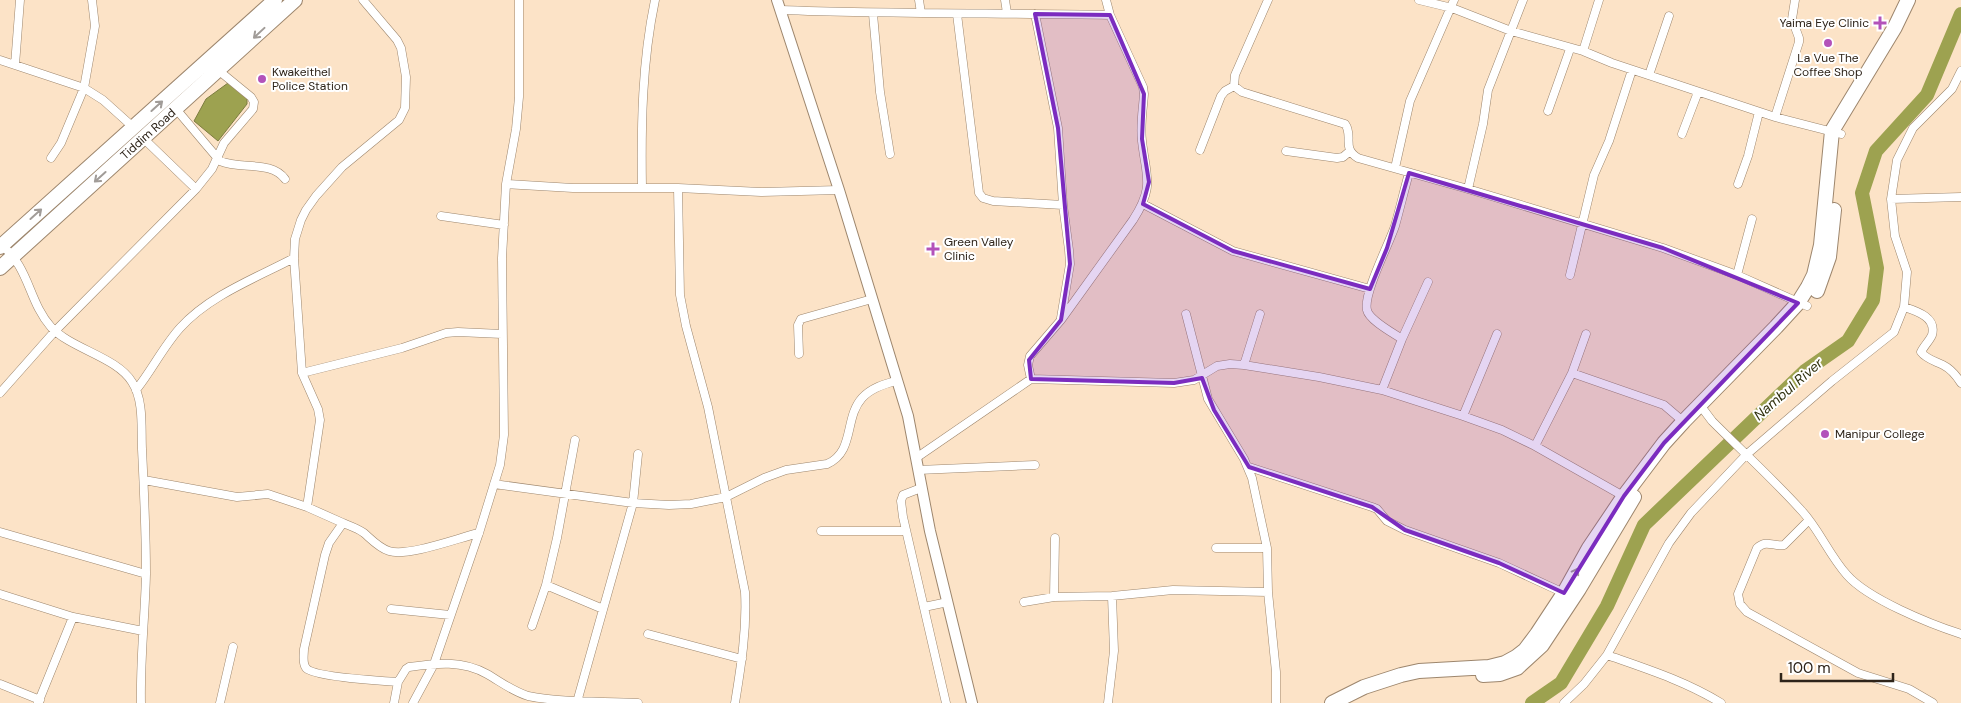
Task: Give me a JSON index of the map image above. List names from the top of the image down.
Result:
{
  "streets": {
    "highway": ["Tiddim Road"]
  },
  "water": ["Nambul River"],
  "places": {
    "health": ["Yaima Eye Clinic", "Green Valley Clinic"],
    "other": ["La Vue The Coffee Shop", "Kwakeithel Police Station", "Manipur College"]
  },
  "scale_bar": "100 m"
}
